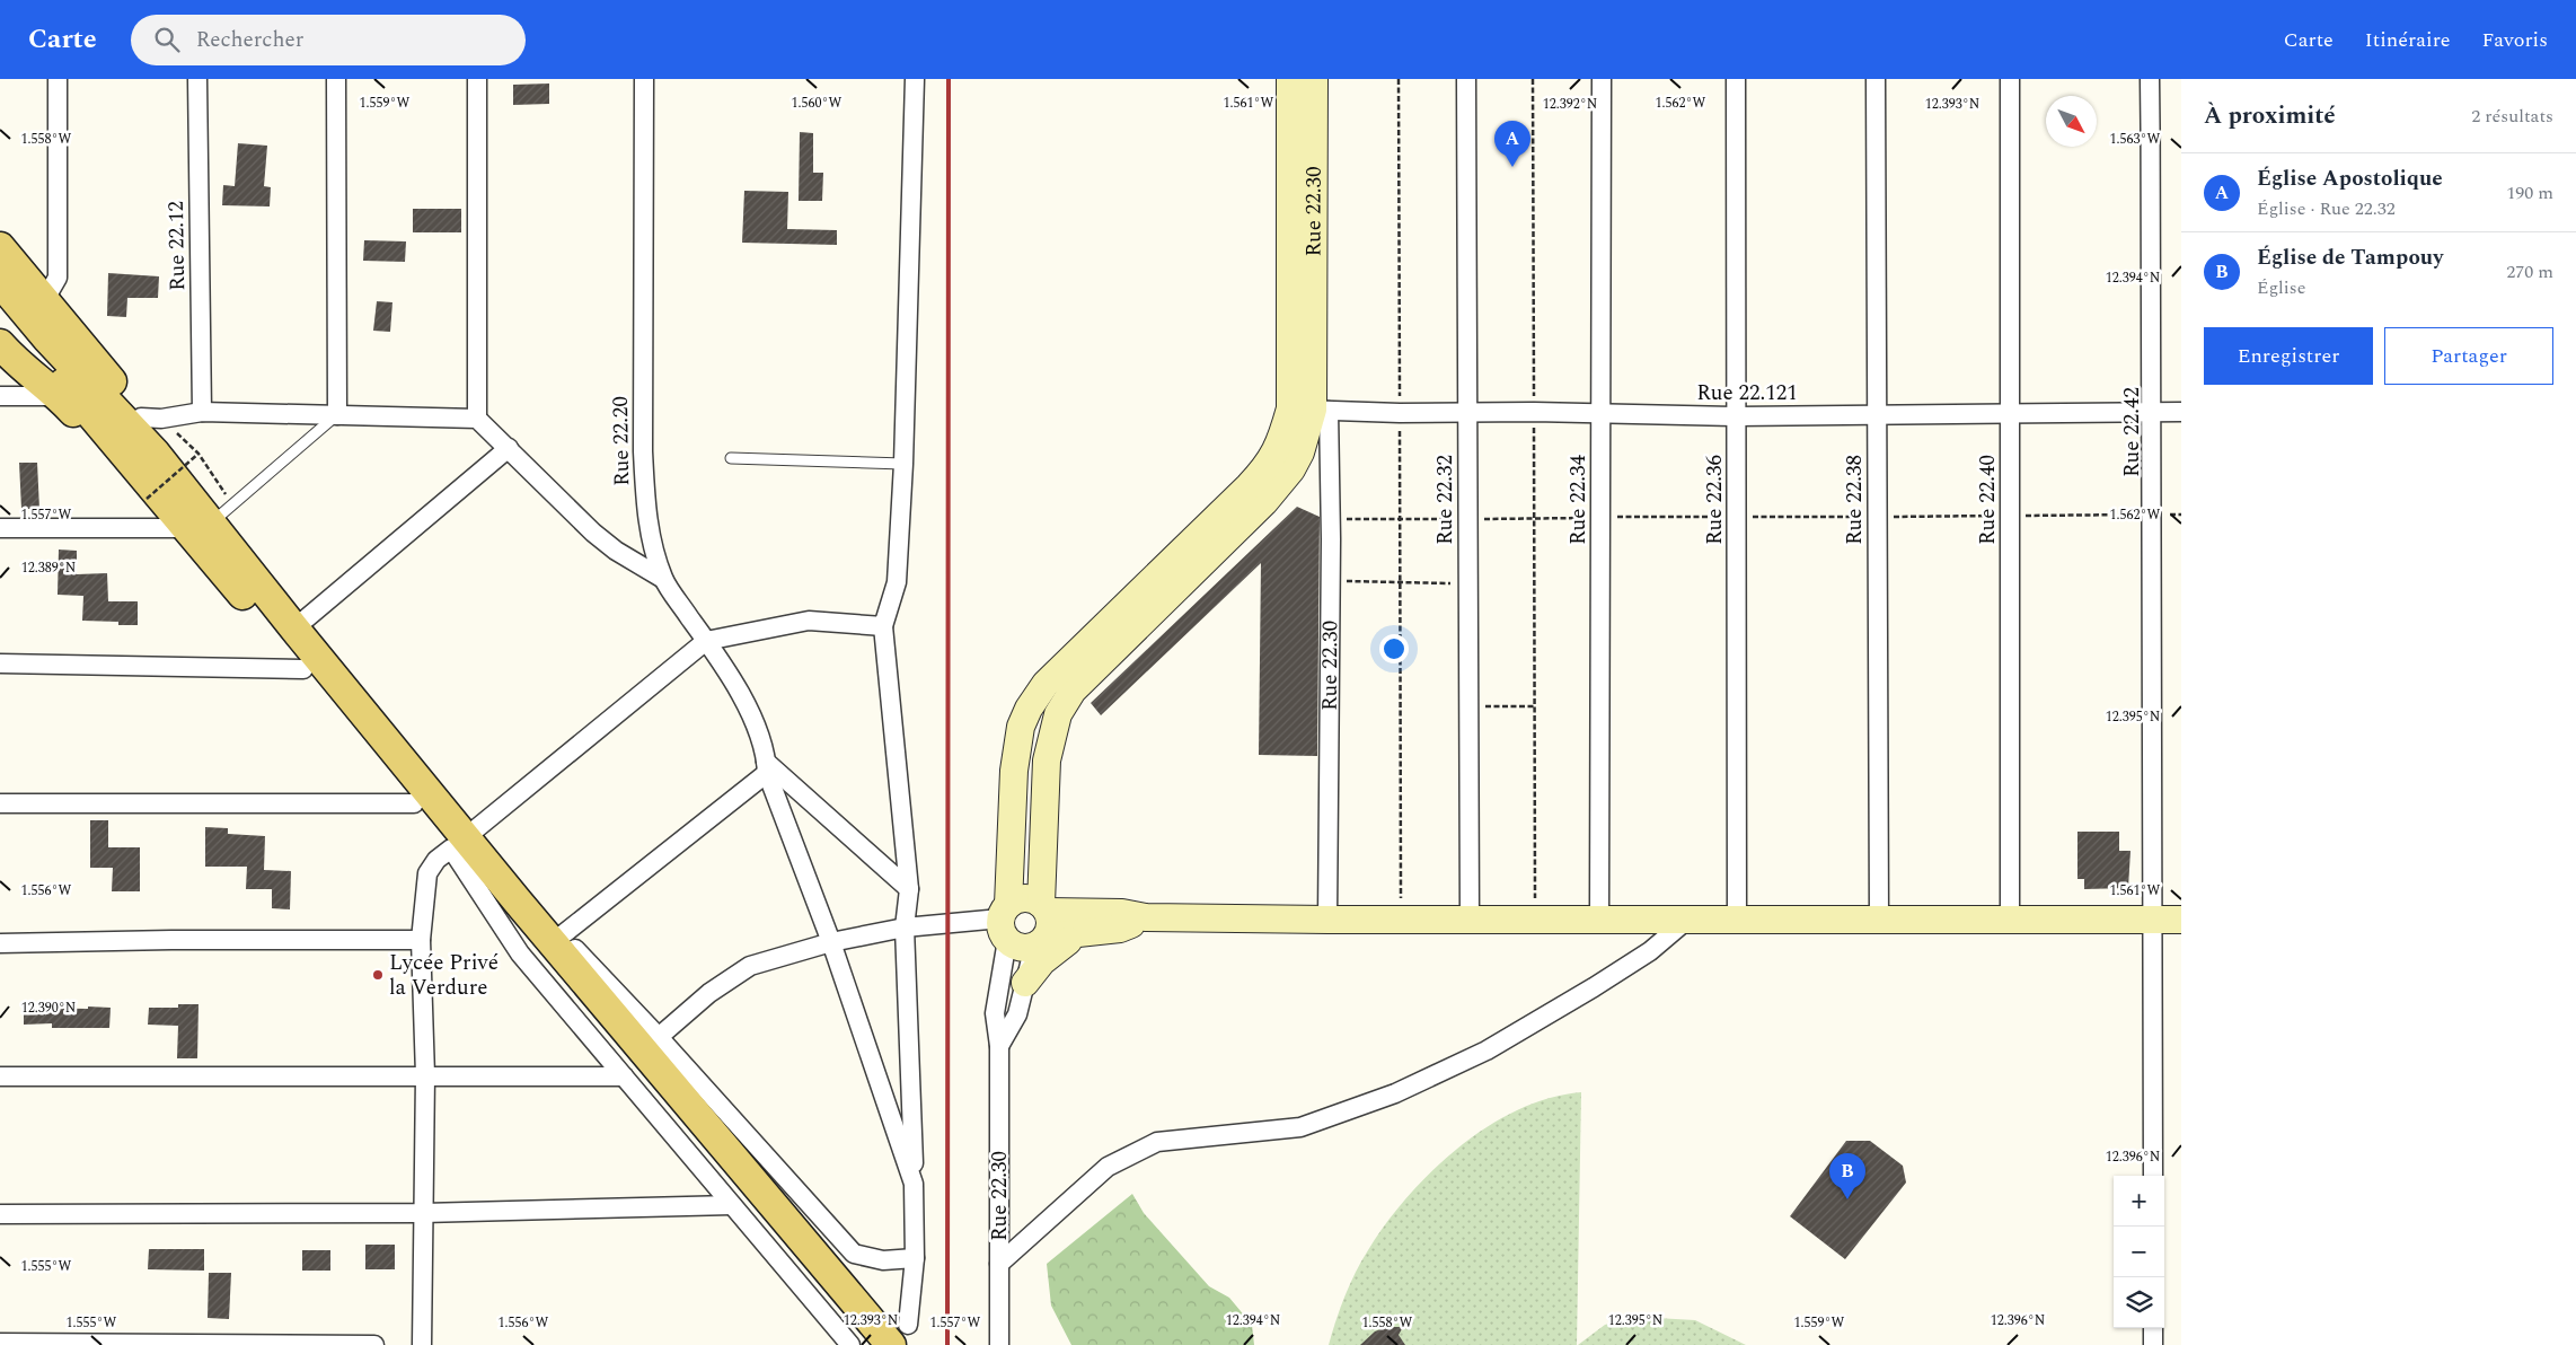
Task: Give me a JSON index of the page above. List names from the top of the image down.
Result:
{
  "streets": {
    "street": [
      "Rue 22.30",
      "Rue 22.12",
      "Rue 22.121",
      "Rue 22.42",
      "Rue 22.20",
      "Rue 22.32",
      "Rue 22.34",
      "Rue 22.36",
      "Rue 22.38",
      "Rue 22.40"
    ]
  },
  "crossings": [
    ["Rue 22.30", "Rue 22.121"],
    ["Rue 22.121", "Rue 22.42"],
    ["Rue 22.121", "Rue 22.32"],
    ["Rue 22.121", "Rue 22.34"],
    ["Rue 22.121", "Rue 22.36"],
    ["Rue 22.121", "Rue 22.38"],
    ["Rue 22.121", "Rue 22.40"]
  ],
  "places": ["Lycée Privé la Verdure"],
  "north": "bottom right",
  "page": {
    "header": "Carte",
    "search": "Rechercher",
    "nav": ["Carte", "Itinéraire", "Favoris"],
    "heading": ["À proximité", "2 résultats"],
    "pins": ["A", "B"],
    "list": [
      {
        "mark": "A",
        "name": "Église Apostolique",
        "note": "Église · Rue 22.32",
        "value": "190 m"
      },
      {
        "mark": "B",
        "name": "Église de Tampouy",
        "note": "Église",
        "value": "270 m"
      }
    ],
    "buttons": ["Enregistrer", "Partager"],
    "map_buttons": ["+", "−"]
  },
  "coordinates": [
    "1.559°W",
    "1.560°W",
    "1.561°W",
    "1.562°W",
    "12.392°N",
    "12.393°N",
    "1.563°W",
    "1.558°W",
    "12.394°N",
    "1.557°W",
    "12.389°N",
    "12.395°N",
    "1.556°W",
    "12.390°N",
    "12.396°N",
    "1.555°W"
  ]
}
